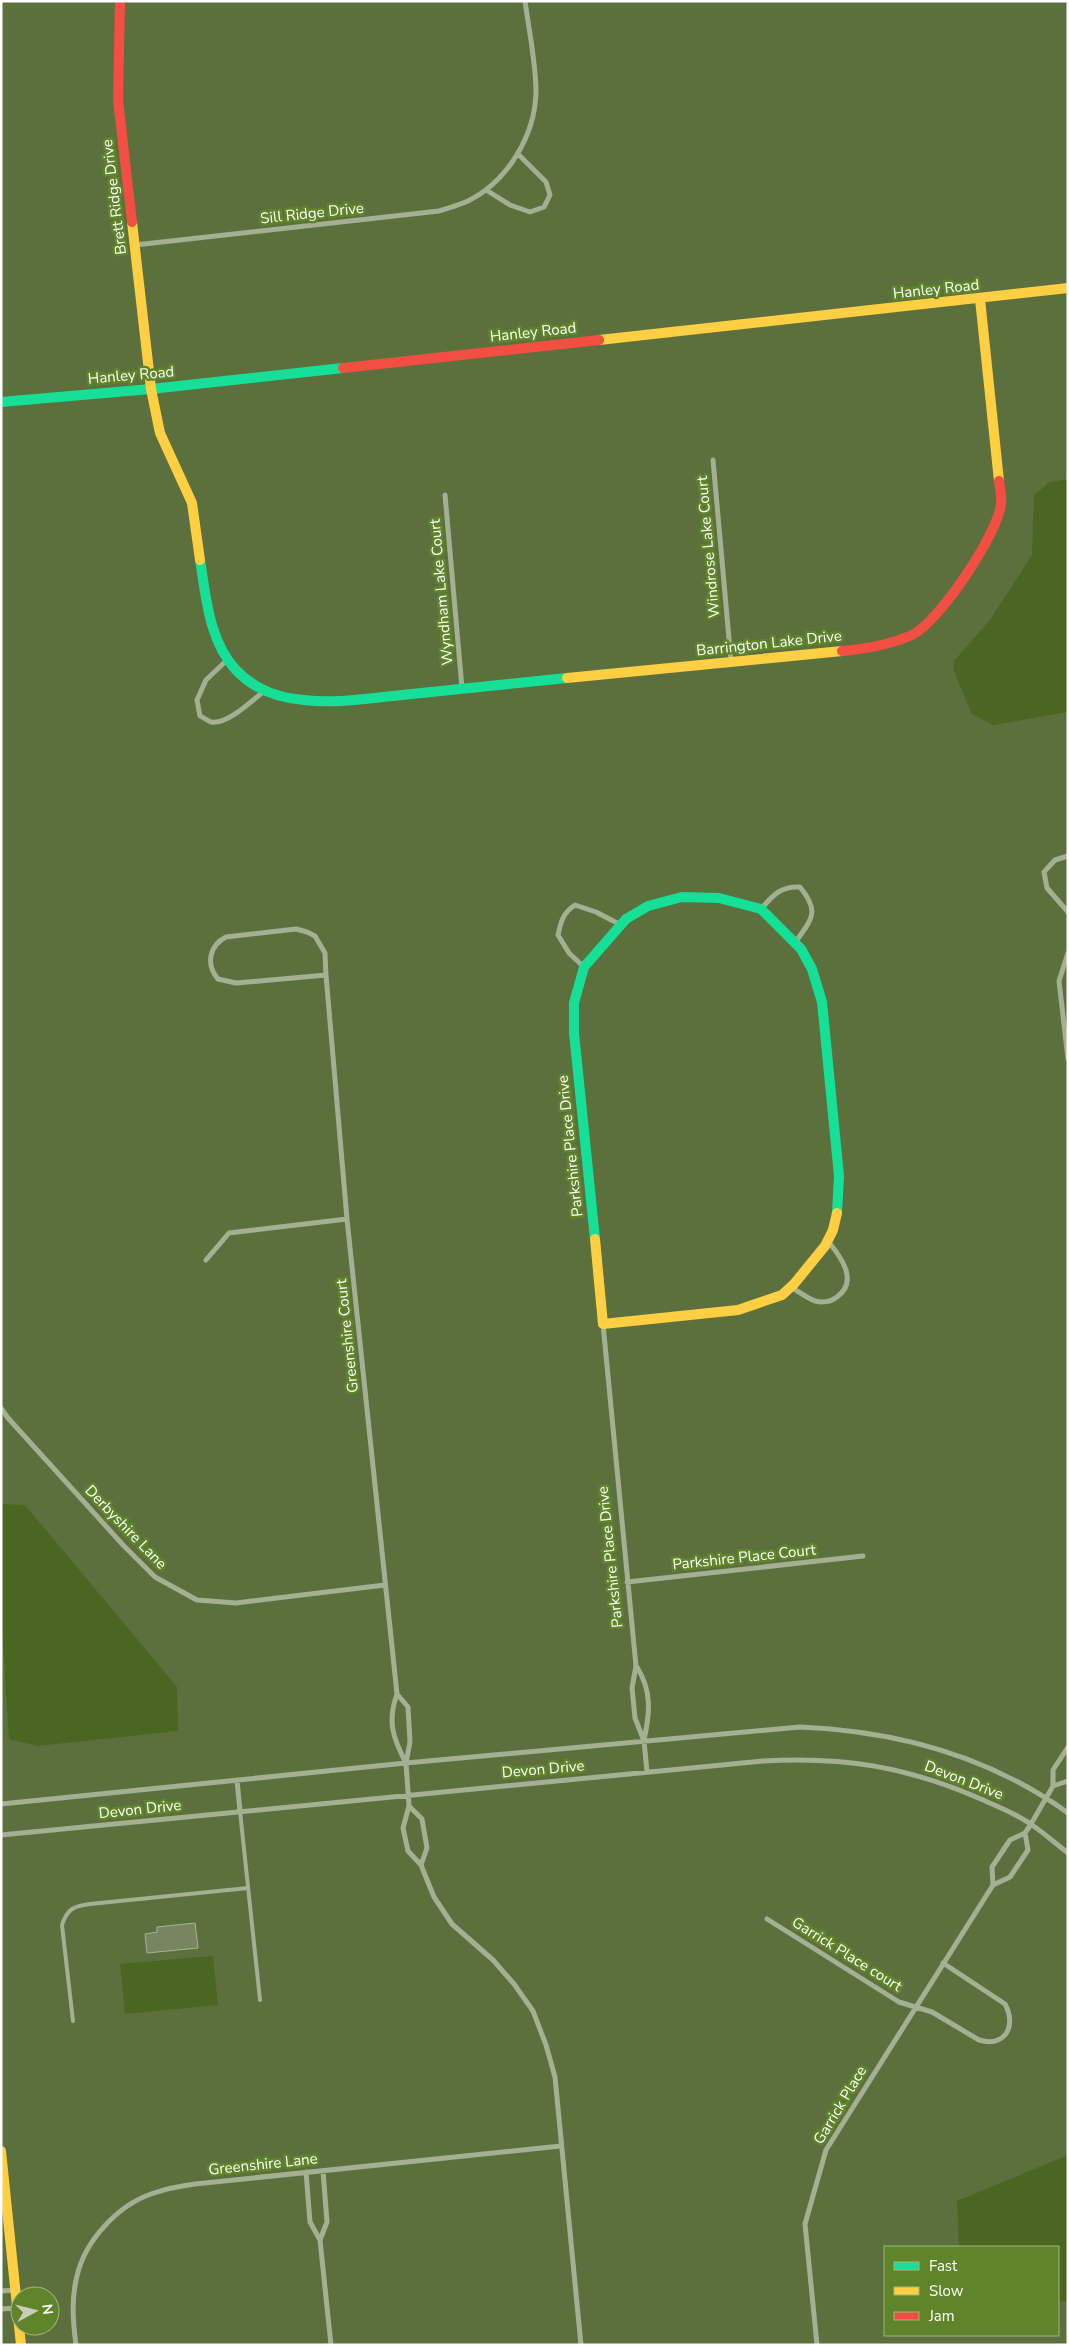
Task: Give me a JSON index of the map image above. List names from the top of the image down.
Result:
{
  "streets": {
    "street": [
      "Brett Ridge Drive",
      "Sill Ridge Drive",
      "Hanley Road",
      "Windrose Lake Court",
      "Wyndham Lake Court",
      "Barrington Lake Drive",
      "Parkshire Place Drive",
      "Greenshire Court",
      "Derbyshire Lane",
      "Parkshire Place Court",
      "Devon Drive",
      "Garrick Place court",
      "Garrick Place",
      "Greenshire Lane"
    ]
  },
  "crossings": [
    ["Brett Ridge Drive", "Sill Ridge Drive"],
    ["Brett Ridge Drive", "Hanley Road"],
    ["Brett Ridge Drive", "Barrington Lake Drive"],
    ["Hanley Road", "Barrington Lake Drive"],
    ["Windrose Lake Court", "Barrington Lake Drive"],
    ["Wyndham Lake Court", "Barrington Lake Drive"],
    ["Parkshire Place Drive", "Parkshire Place Court"],
    ["Parkshire Place Drive", "Devon Drive"],
    ["Greenshire Court", "Derbyshire Lane"],
    ["Greenshire Court", "Devon Drive"],
    ["Devon Drive", "Garrick Place"],
    ["Garrick Place court", "Garrick Place"]
  ],
  "legend": ["Fast", "Slow", "Jam"],
  "north": "right"
}
